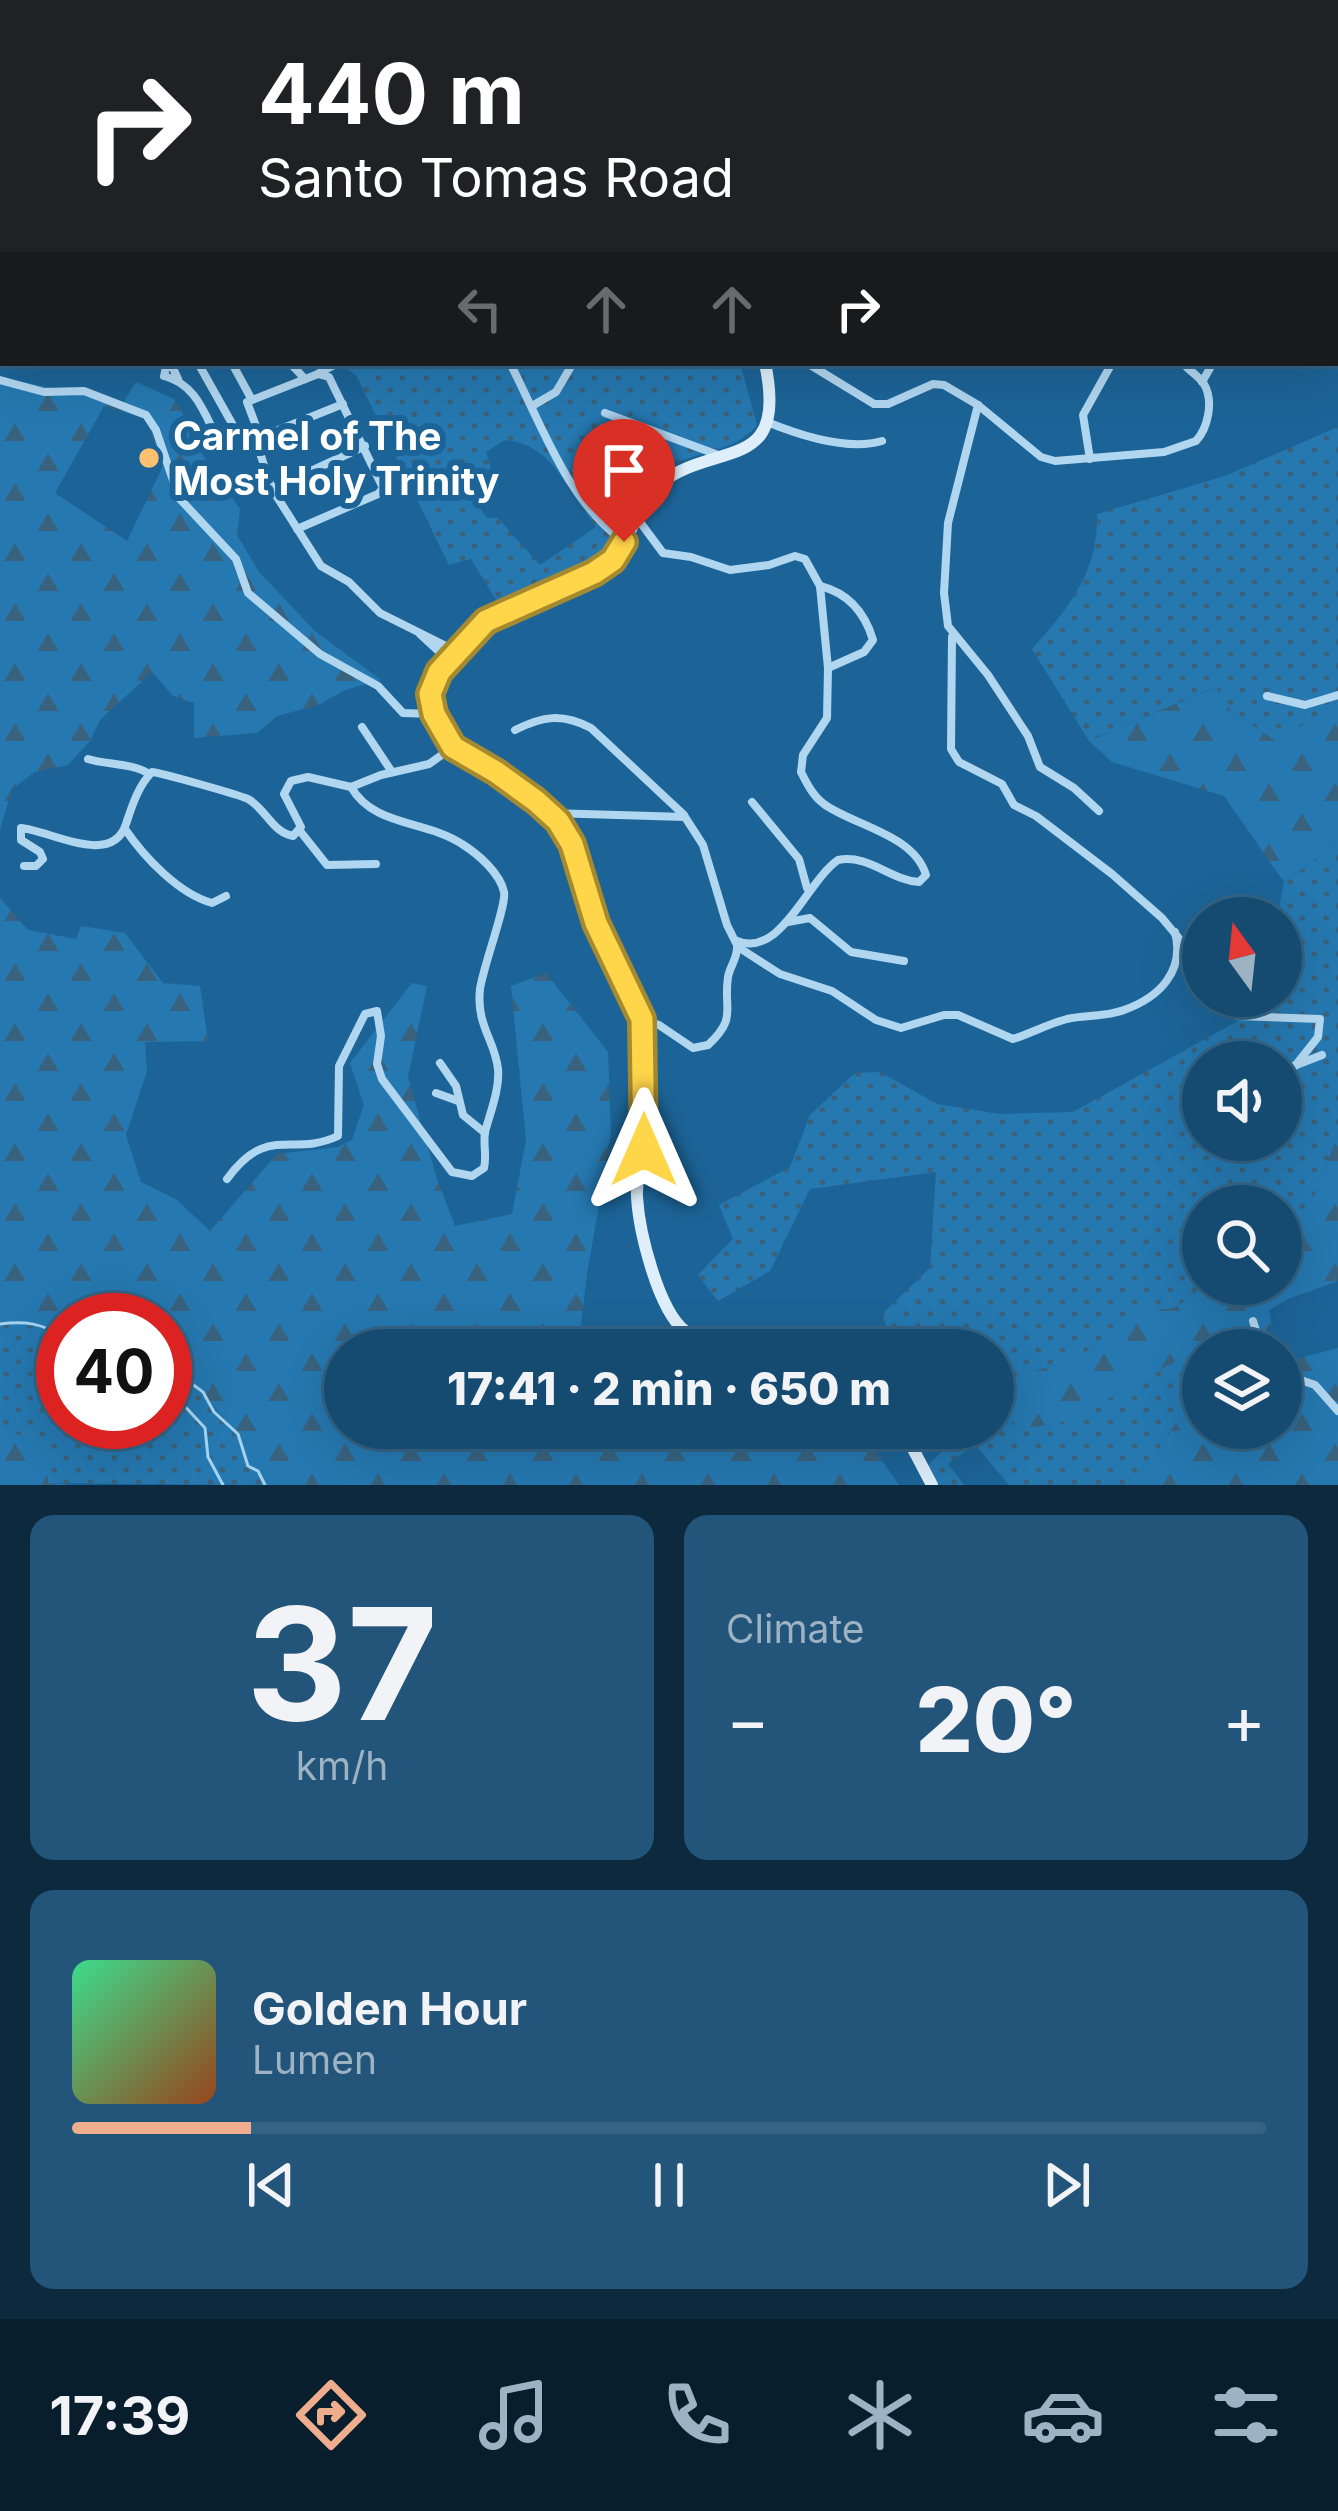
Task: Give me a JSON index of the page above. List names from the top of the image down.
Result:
{
  "places": ["Carmel of The Most Holy Trinity"],
  "north": "top",
  "page": {
    "turn": ["440 m", "Santo Tomas Road"],
    "limit": "40",
    "trip": "17:41 · 2 min · 650 m",
    "tile": [
      ["37", "km/h"],
      "Climate"
    ],
    "heat": ["−", "20°", "+"],
    "song": ["Golden Hour", "Lumen"],
    "tabs": "17:39"
  }
}
